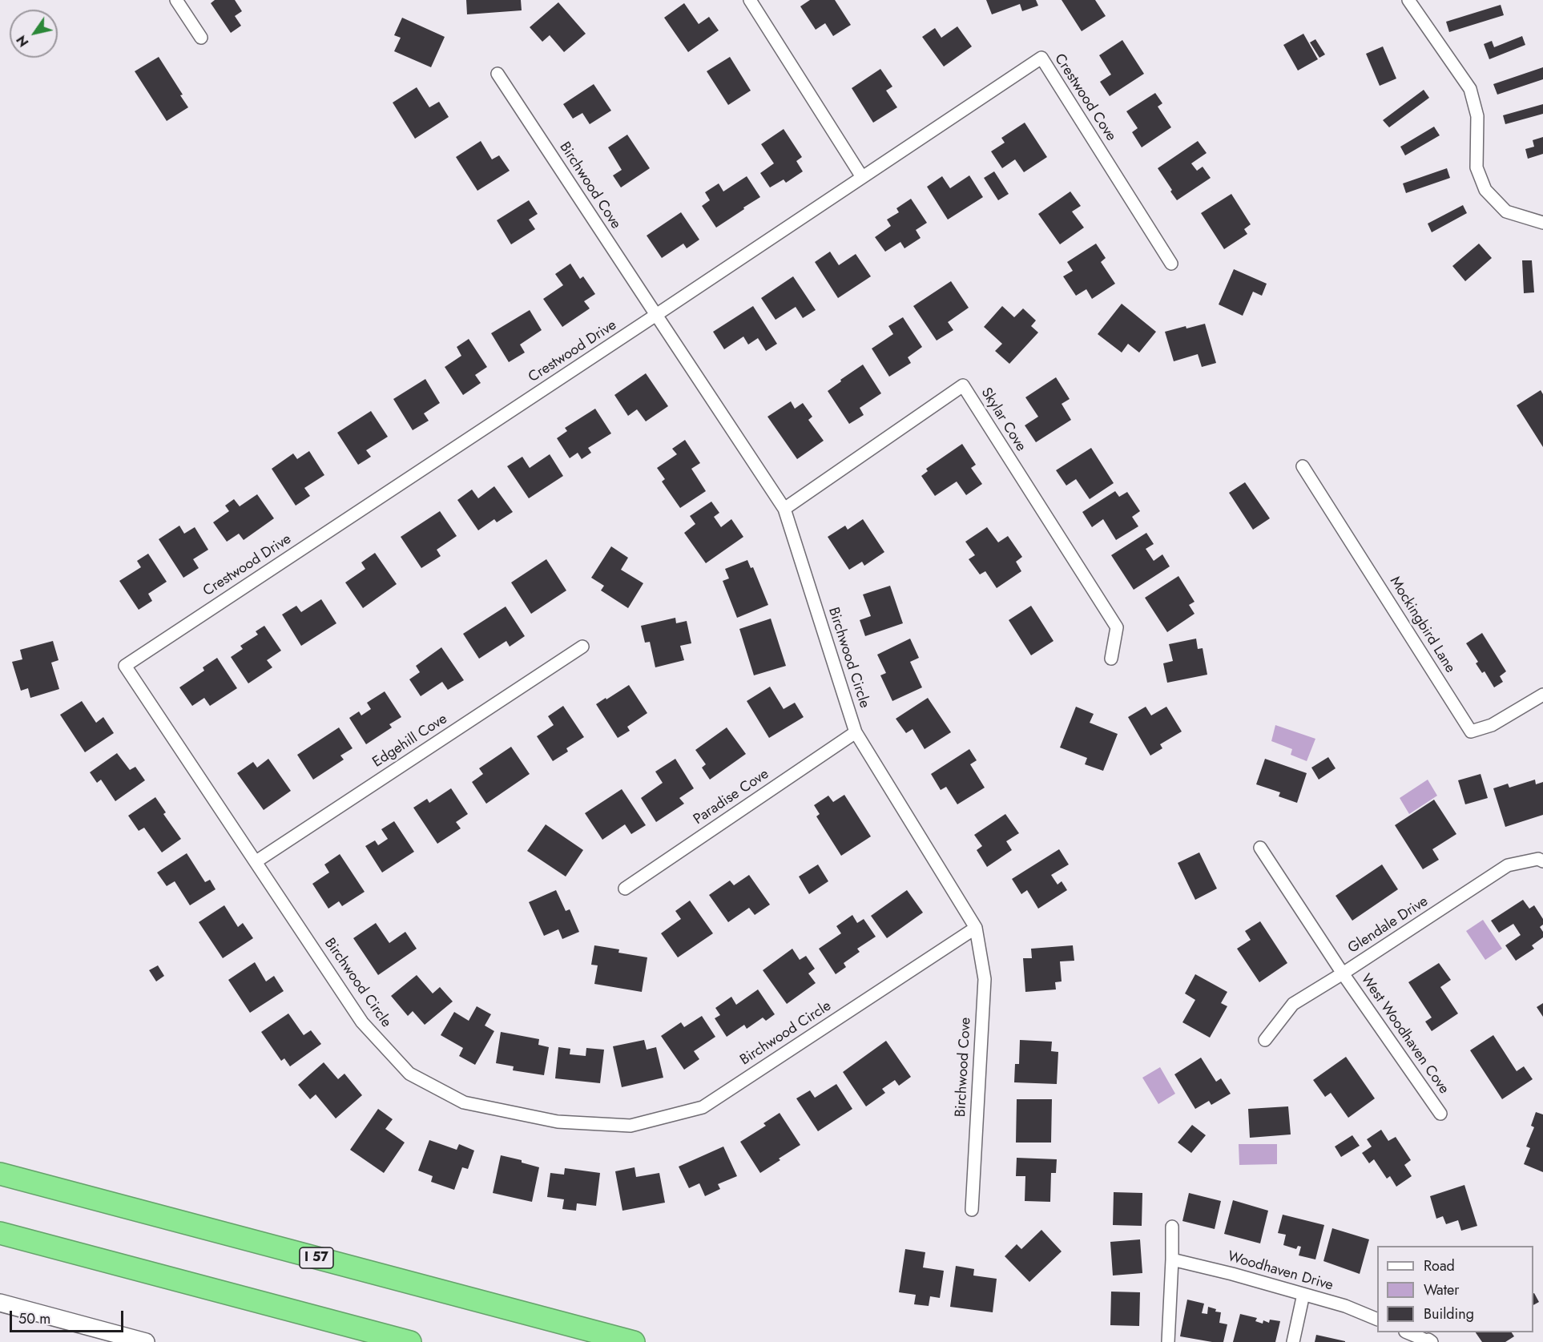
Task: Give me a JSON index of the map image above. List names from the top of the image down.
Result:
{
  "streets": {
    "highway": ["I 57"],
    "street": [
      "Crestwood Cove",
      "Birchwood Cove",
      "Crestwood Drive",
      "Skylar Cove",
      "Mockingbird Lane",
      "Birchwood Circle",
      "Edgehill Cove",
      "Paradise Cove",
      "Glendale Drive",
      "West Woodhaven Cove",
      "Woodhaven Drive"
    ]
  },
  "crossings": [
    ["Crestwood Cove", "Crestwood Drive"],
    ["Birchwood Cove", "Crestwood Drive"],
    ["Birchwood Cove", "Birchwood Circle"],
    ["Crestwood Drive", "Birchwood Circle"],
    ["Skylar Cove", "Birchwood Circle"],
    ["Birchwood Circle", "Edgehill Cove"],
    ["Birchwood Circle", "Paradise Cove"],
    ["Glendale Drive", "West Woodhaven Cove"]
  ],
  "legend": ["Road", "Water", "Building"],
  "scale_bar": "50 m",
  "north": "bottom left"
}
